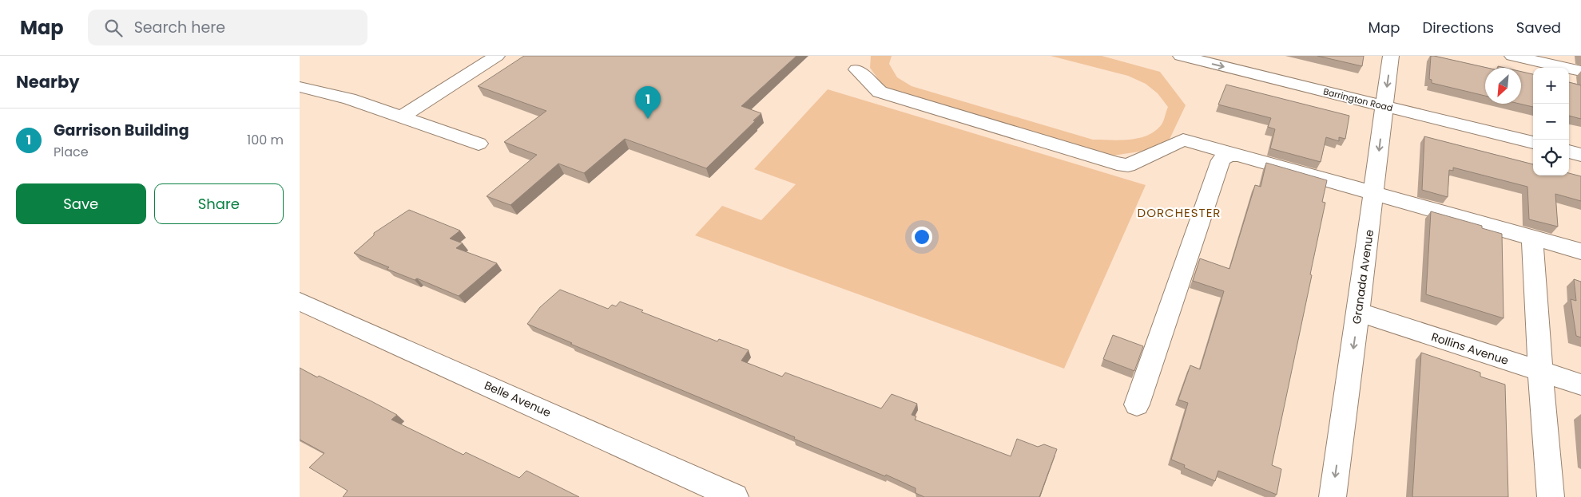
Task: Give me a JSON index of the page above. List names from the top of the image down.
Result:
{
  "streets": {
    "street": [
      "Barrington Road",
      "Granada Avenue",
      "Rollins Avenue",
      "Belle Avenue"
    ]
  },
  "crossings": [
    ["Barrington Road", "Granada Avenue"],
    ["Granada Avenue", "Rollins Avenue"]
  ],
  "districts": ["DORCHESTER"],
  "north": "bottom left",
  "page": {
    "header": "Map",
    "search": "Search here",
    "nav": ["Map", "Directions", "Saved"],
    "heading": "Nearby",
    "map_buttons": ["+", "−"],
    "pins": "1",
    "list": [
      {
        "mark": "1",
        "name": "Garrison Building",
        "note": "Place",
        "value": "100 m"
      }
    ],
    "buttons": ["Save", "Share"]
  }
}
